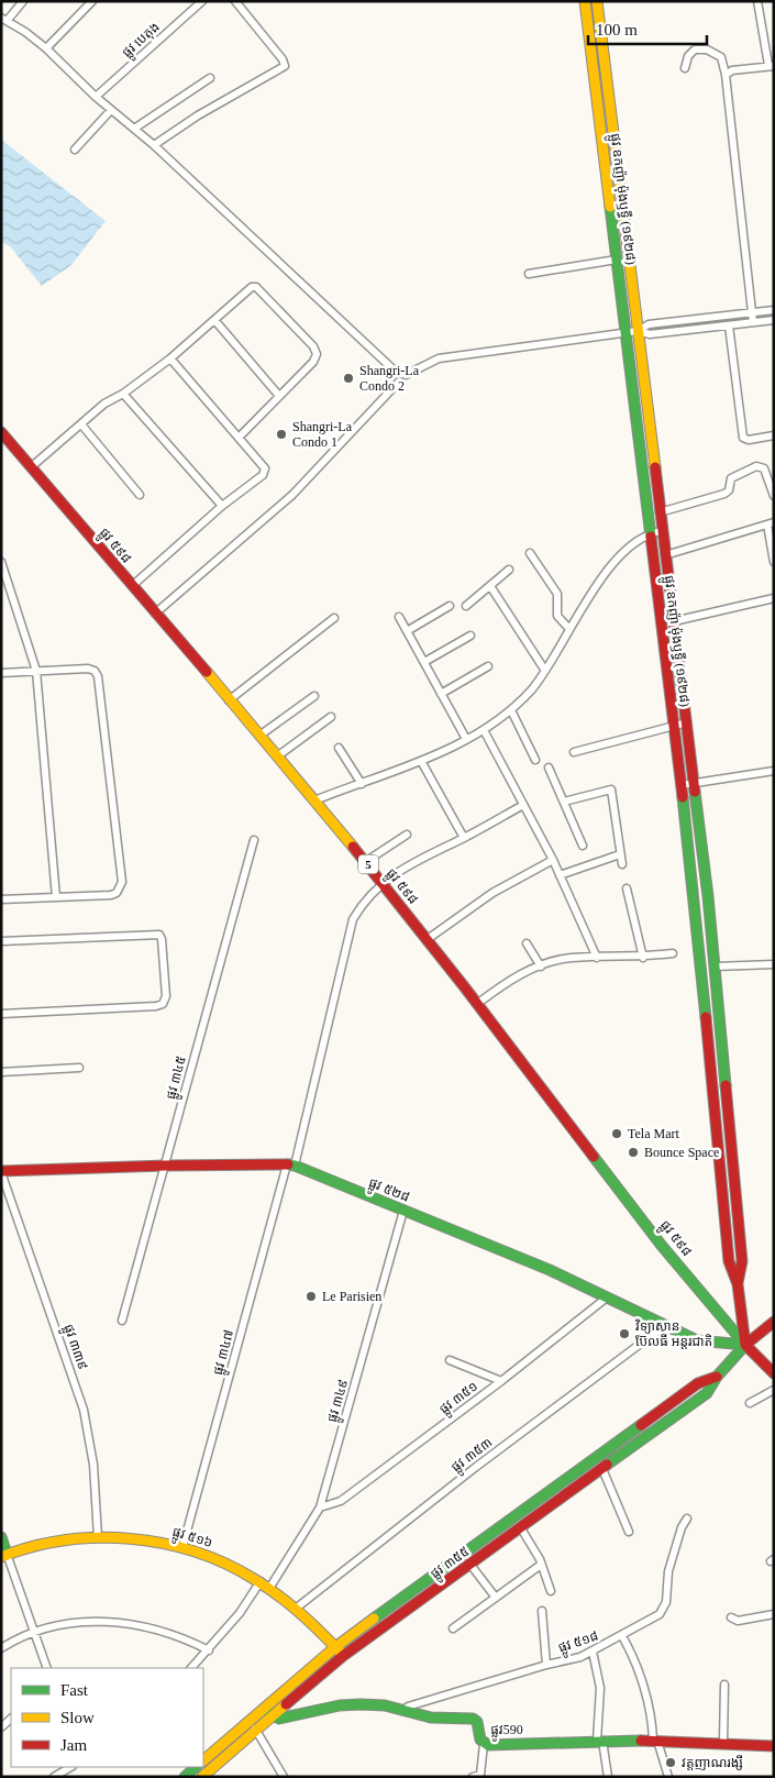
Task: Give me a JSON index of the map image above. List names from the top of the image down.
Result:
{
  "streets": {
    "main road": [
      "ផ្លូវ ឧកញ៉ា ម៉ុងឫទ្ធី (១៩២៨)",
      "ផ្លូវ ៥៩៨",
      "5",
      "ផ្លូវ ៥២៨",
      "ផ្លូវ ៥១៦",
      "ផ្លូវ ៣៥៥",
      "ផ្លូវ590"
    ],
    "street": [
      "ផ្លូវ បេតុង",
      "ផ្លូវ ៣៤៥",
      "ផ្លូវ ៣៣៩",
      "ផ្លូវ ៣៤៧",
      "ផ្លូវ ៣៥១",
      "ផ្លូវ ៣៤៩",
      "ផ្លូវ ៣៥៣",
      "ផ្លូវ ៥១៨"
    ]
  },
  "crossings": [
    ["ផ្លូវ ឧកញ៉ា ម៉ុងឫទ្ធី (១៩២៨)", "ផ្លូវ ៥៩៨"],
    ["ផ្លូវ ឧកញ៉ា ម៉ុងឫទ្ធី (១៩២៨)", "ផ្លូវ ៥២៨"],
    ["ផ្លូវ ឧកញ៉ា ម៉ុងឫទ្ធី (១៩២៨)", "ផ្លូវ ៣៥៥"],
    ["ផ្លូវ ៥៩៨", "ផ្លូវ ៥២៨"],
    ["ផ្លូវ ៥៩៨", "ផ្លូវ ៣៤៧"],
    ["ផ្លូវ ៥៩៨", "ផ្លូវ ៣៥៥"],
    ["ផ្លូវ ៣៤៥", "ផ្លូវ ៥២៨"],
    ["ផ្លូវ ៥២៨", "ផ្លូវ ៣៣៩"],
    ["ផ្លូវ ៥២៨", "ផ្លូវ ៣៤៧"],
    ["ផ្លូវ ៥២៨", "ផ្លូវ ៣៥១"],
    ["ផ្លូវ ៥២៨", "ផ្លូវ ៣៤៩"],
    ["ផ្លូវ ៥២៨", "ផ្លូវ ៣៥៣"],
    ["ផ្លូវ ៥២៨", "ផ្លូវ ៣៥៥"],
    ["ផ្លូវ ៣៣៩", "ផ្លូវ ៥១៦"],
    ["ផ្លូវ ៣៤៧", "ផ្លូវ ៥១៦"],
    ["ផ្លូវ ៣៥១", "ផ្លូវ ៣៤៩"],
    ["ផ្លូវ ៣៤៩", "ផ្លូវ ៥១៦"],
    ["ផ្លូវ ៣៥៣", "ផ្លូវ ៥១៦"],
    ["ផ្លូវ ៥១៦", "ផ្លូវ ៣៥៥"],
    ["ផ្លូវ ៣៥៥", "ផ្លូវ590"],
    ["ផ្លូវ ៥១៨", "ផ្លូវ590"]
  ],
  "places": [
    "Shangri-La Condo 2",
    "Shangri-La Condo 1",
    "Tela Mart",
    "Bounce Space",
    "Le Parisien",
    "វិទ្យាស្ថាន ប៊ែលធី អន្ដរជាតិ",
    "វត្តញាណរង្សី"
  ],
  "legend": ["Fast", "Slow", "Jam"],
  "scale_bar": "100 m"
}
